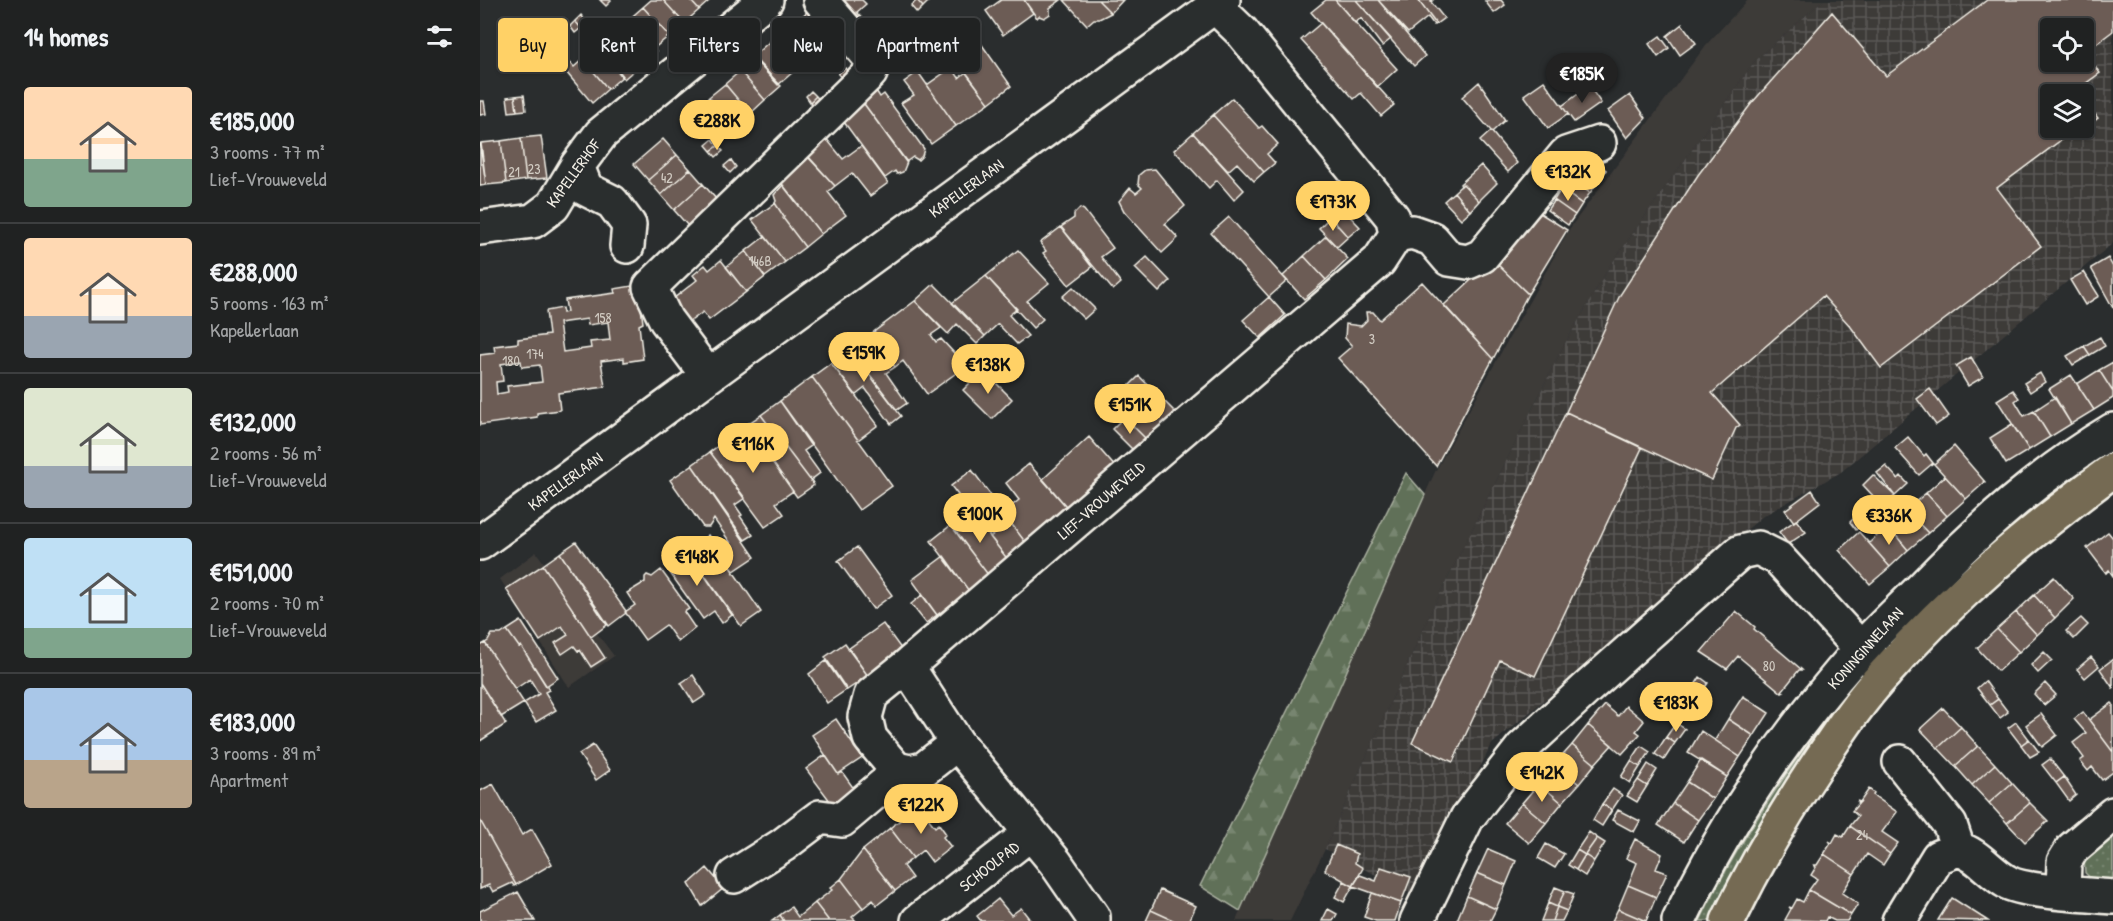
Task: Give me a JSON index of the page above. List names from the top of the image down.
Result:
{
  "streets": {
    "main road": ["KONINGINNELAAN"],
    "street": [
      "KAPELLERHOF",
      "KAPELLERLAAN",
      "LIEF-VROUWEVELD",
      "SCHOOLPAD"
    ]
  },
  "house_numbers": [
    "23",
    "21",
    "42",
    "146B",
    "158",
    "3",
    "174",
    "180",
    "80",
    "24"
  ],
  "page": {
    "heading": "14 homes",
    "chip": [
      "Buy",
      "Rent",
      "Filters",
      "New",
      "Apartment"
    ],
    "price": [
      "€185K",
      "€288K",
      "€132K",
      "€173K",
      "€159K",
      "€138K",
      "€151K",
      "€116K",
      "€100K",
      "€336K",
      "€148K",
      "€183K",
      "€142K",
      "€122K"
    ],
    "list": [
      {
        "name": "€185,000",
        "note": "3 rooms · 77 m² · Lief-Vrouweveld"
      },
      {
        "name": "€288,000",
        "note": "5 rooms · 163 m² · Kapellerlaan"
      },
      {
        "name": "€132,000",
        "note": "2 rooms · 56 m² · Lief-Vrouweveld"
      },
      {
        "name": "€151,000",
        "note": "2 rooms · 70 m² · Lief-Vrouweveld"
      },
      {
        "name": "€183,000",
        "note": "3 rooms · 89 m² · Apartment"
      }
    ]
  }
}
